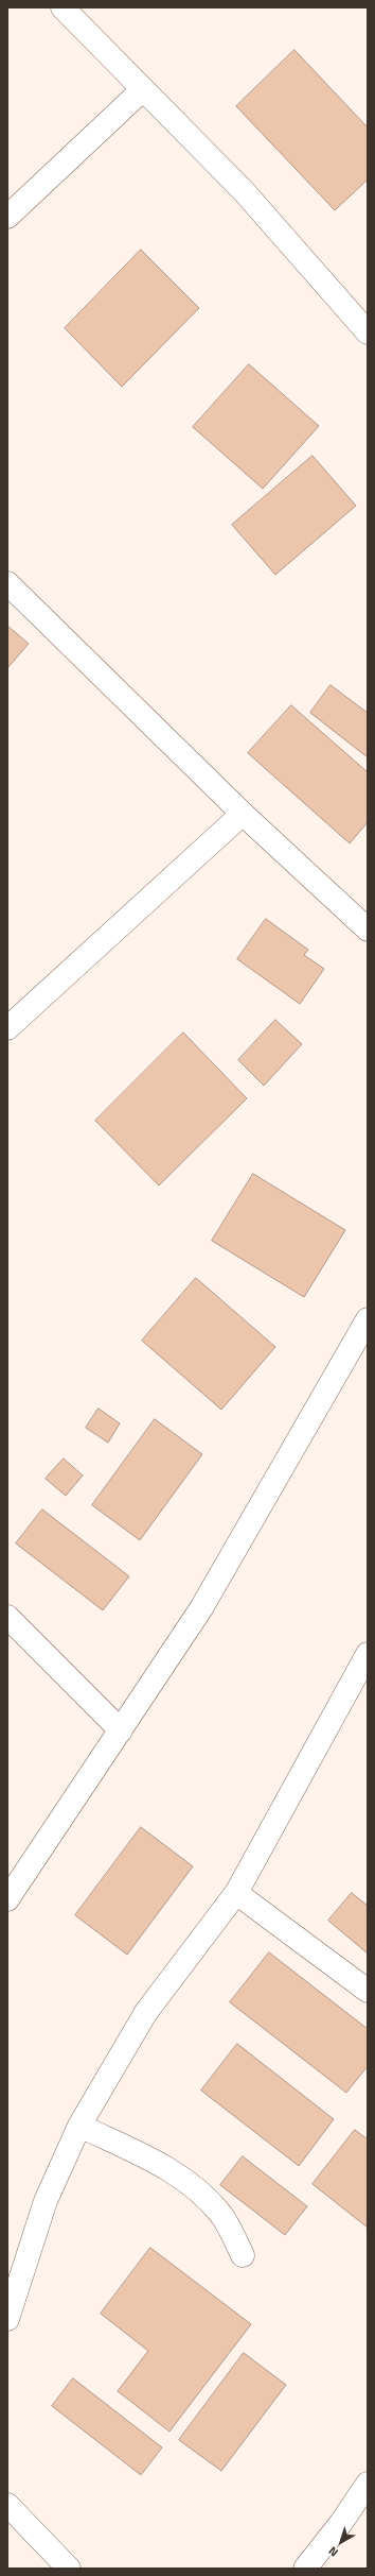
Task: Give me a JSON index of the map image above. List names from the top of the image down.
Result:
{
  "north": "bottom left"
}
